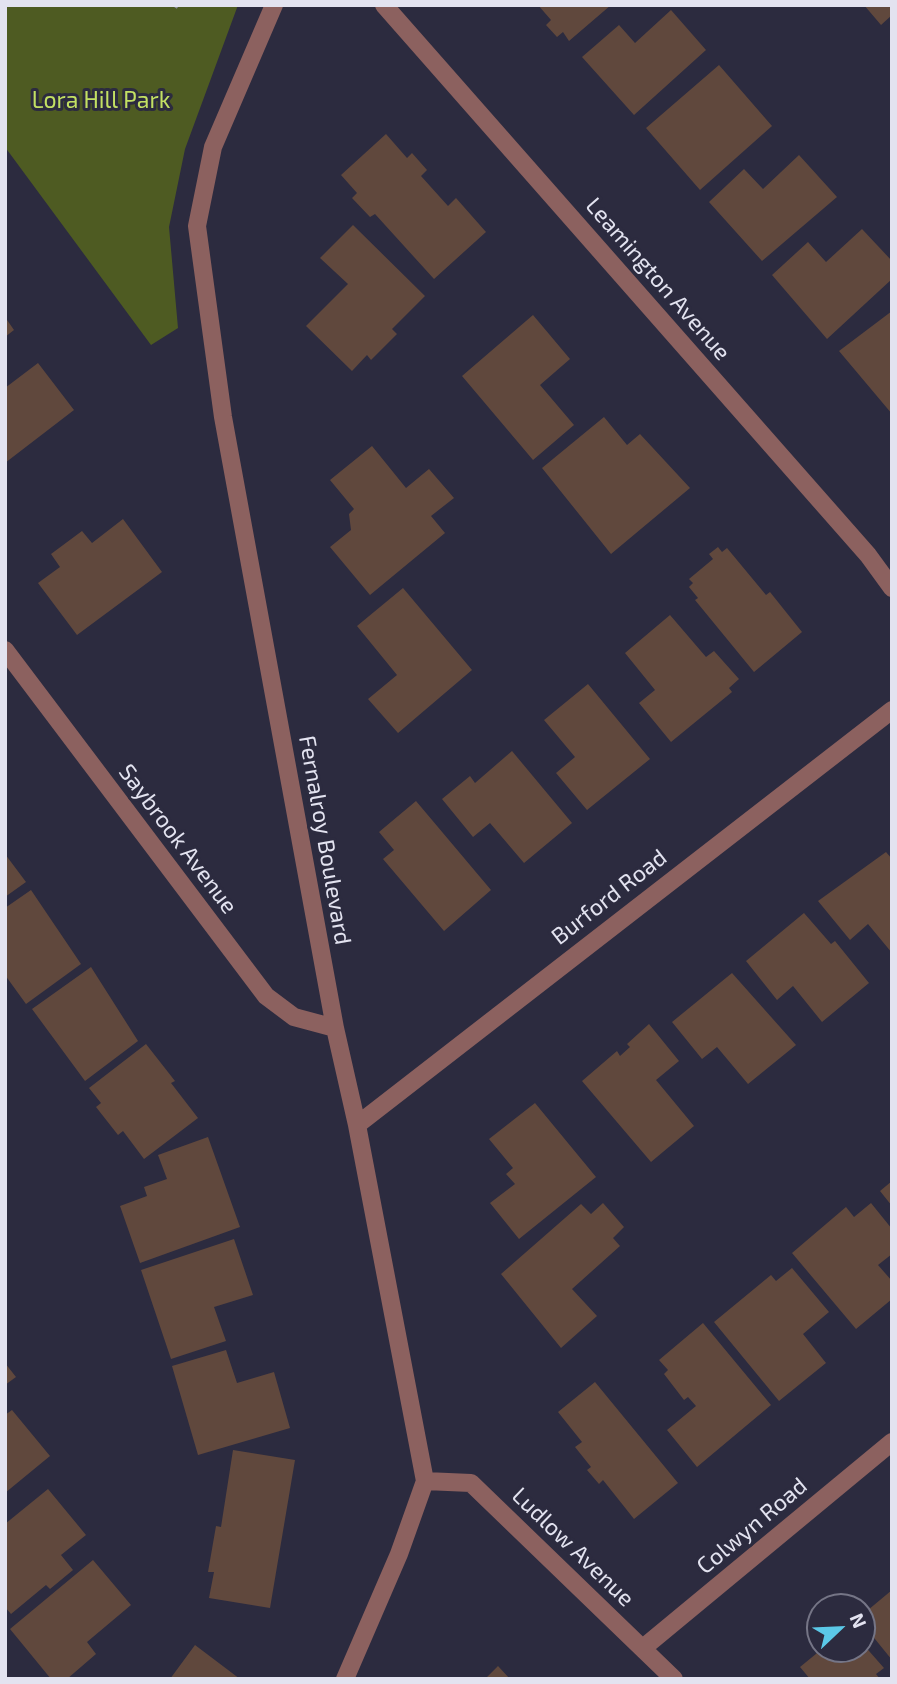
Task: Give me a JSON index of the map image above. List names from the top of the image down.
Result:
{
  "streets": {
    "street": [
      "Leamington Avenue",
      "Saybrook Avenue",
      "Fernalroy Boulevard",
      "Burford Road",
      "Colwyn Road",
      "Ludlow Avenue"
    ]
  },
  "crossings": [
    ["Saybrook Avenue", "Fernalroy Boulevard"],
    ["Fernalroy Boulevard", "Burford Road"],
    ["Fernalroy Boulevard", "Ludlow Avenue"],
    ["Colwyn Road", "Ludlow Avenue"]
  ],
  "parks": ["Lora Hill Park"],
  "north": "top right"
}
